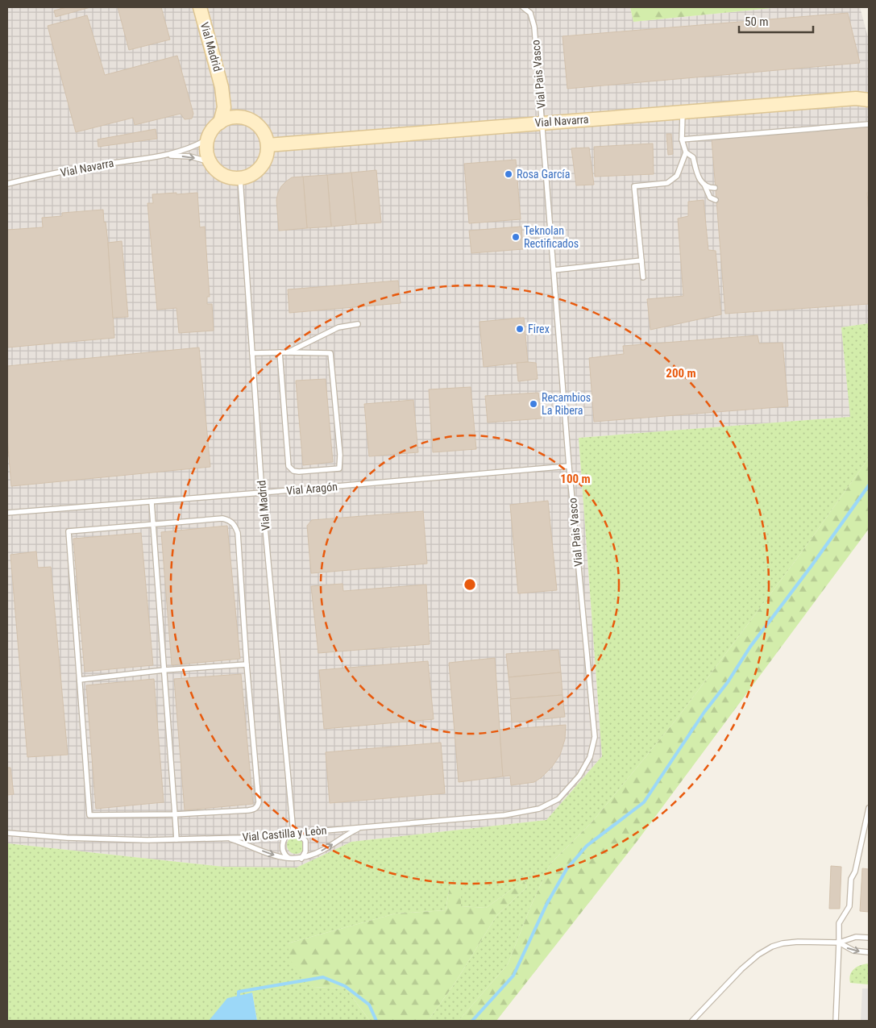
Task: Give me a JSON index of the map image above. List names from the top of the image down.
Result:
{
  "streets": {
    "street": ["Vial Madrid", "Vial Navarra"],
    "lane": ["Vial Pais Vasco", "Vial Aragón", "Vial Castilla y Leòn"]
  },
  "crossings": [
    ["Vial Madrid", "Vial Navarra"],
    ["Vial Madrid", "Vial Aragón"],
    ["Vial Madrid", "Vial Castilla y Leòn"],
    ["Vial Pais Vasco", "Vial Navarra"],
    ["Vial Pais Vasco", "Vial Aragón"],
    ["Vial Pais Vasco", "Vial Castilla y Leòn"]
  ],
  "places": [
    "Rosa García",
    "Teknolan Rectificados",
    "Firex",
    "Recambios La Ribera"
  ],
  "scale_bar": "50 m",
  "rings": ["200 m", "100 m"]
}
